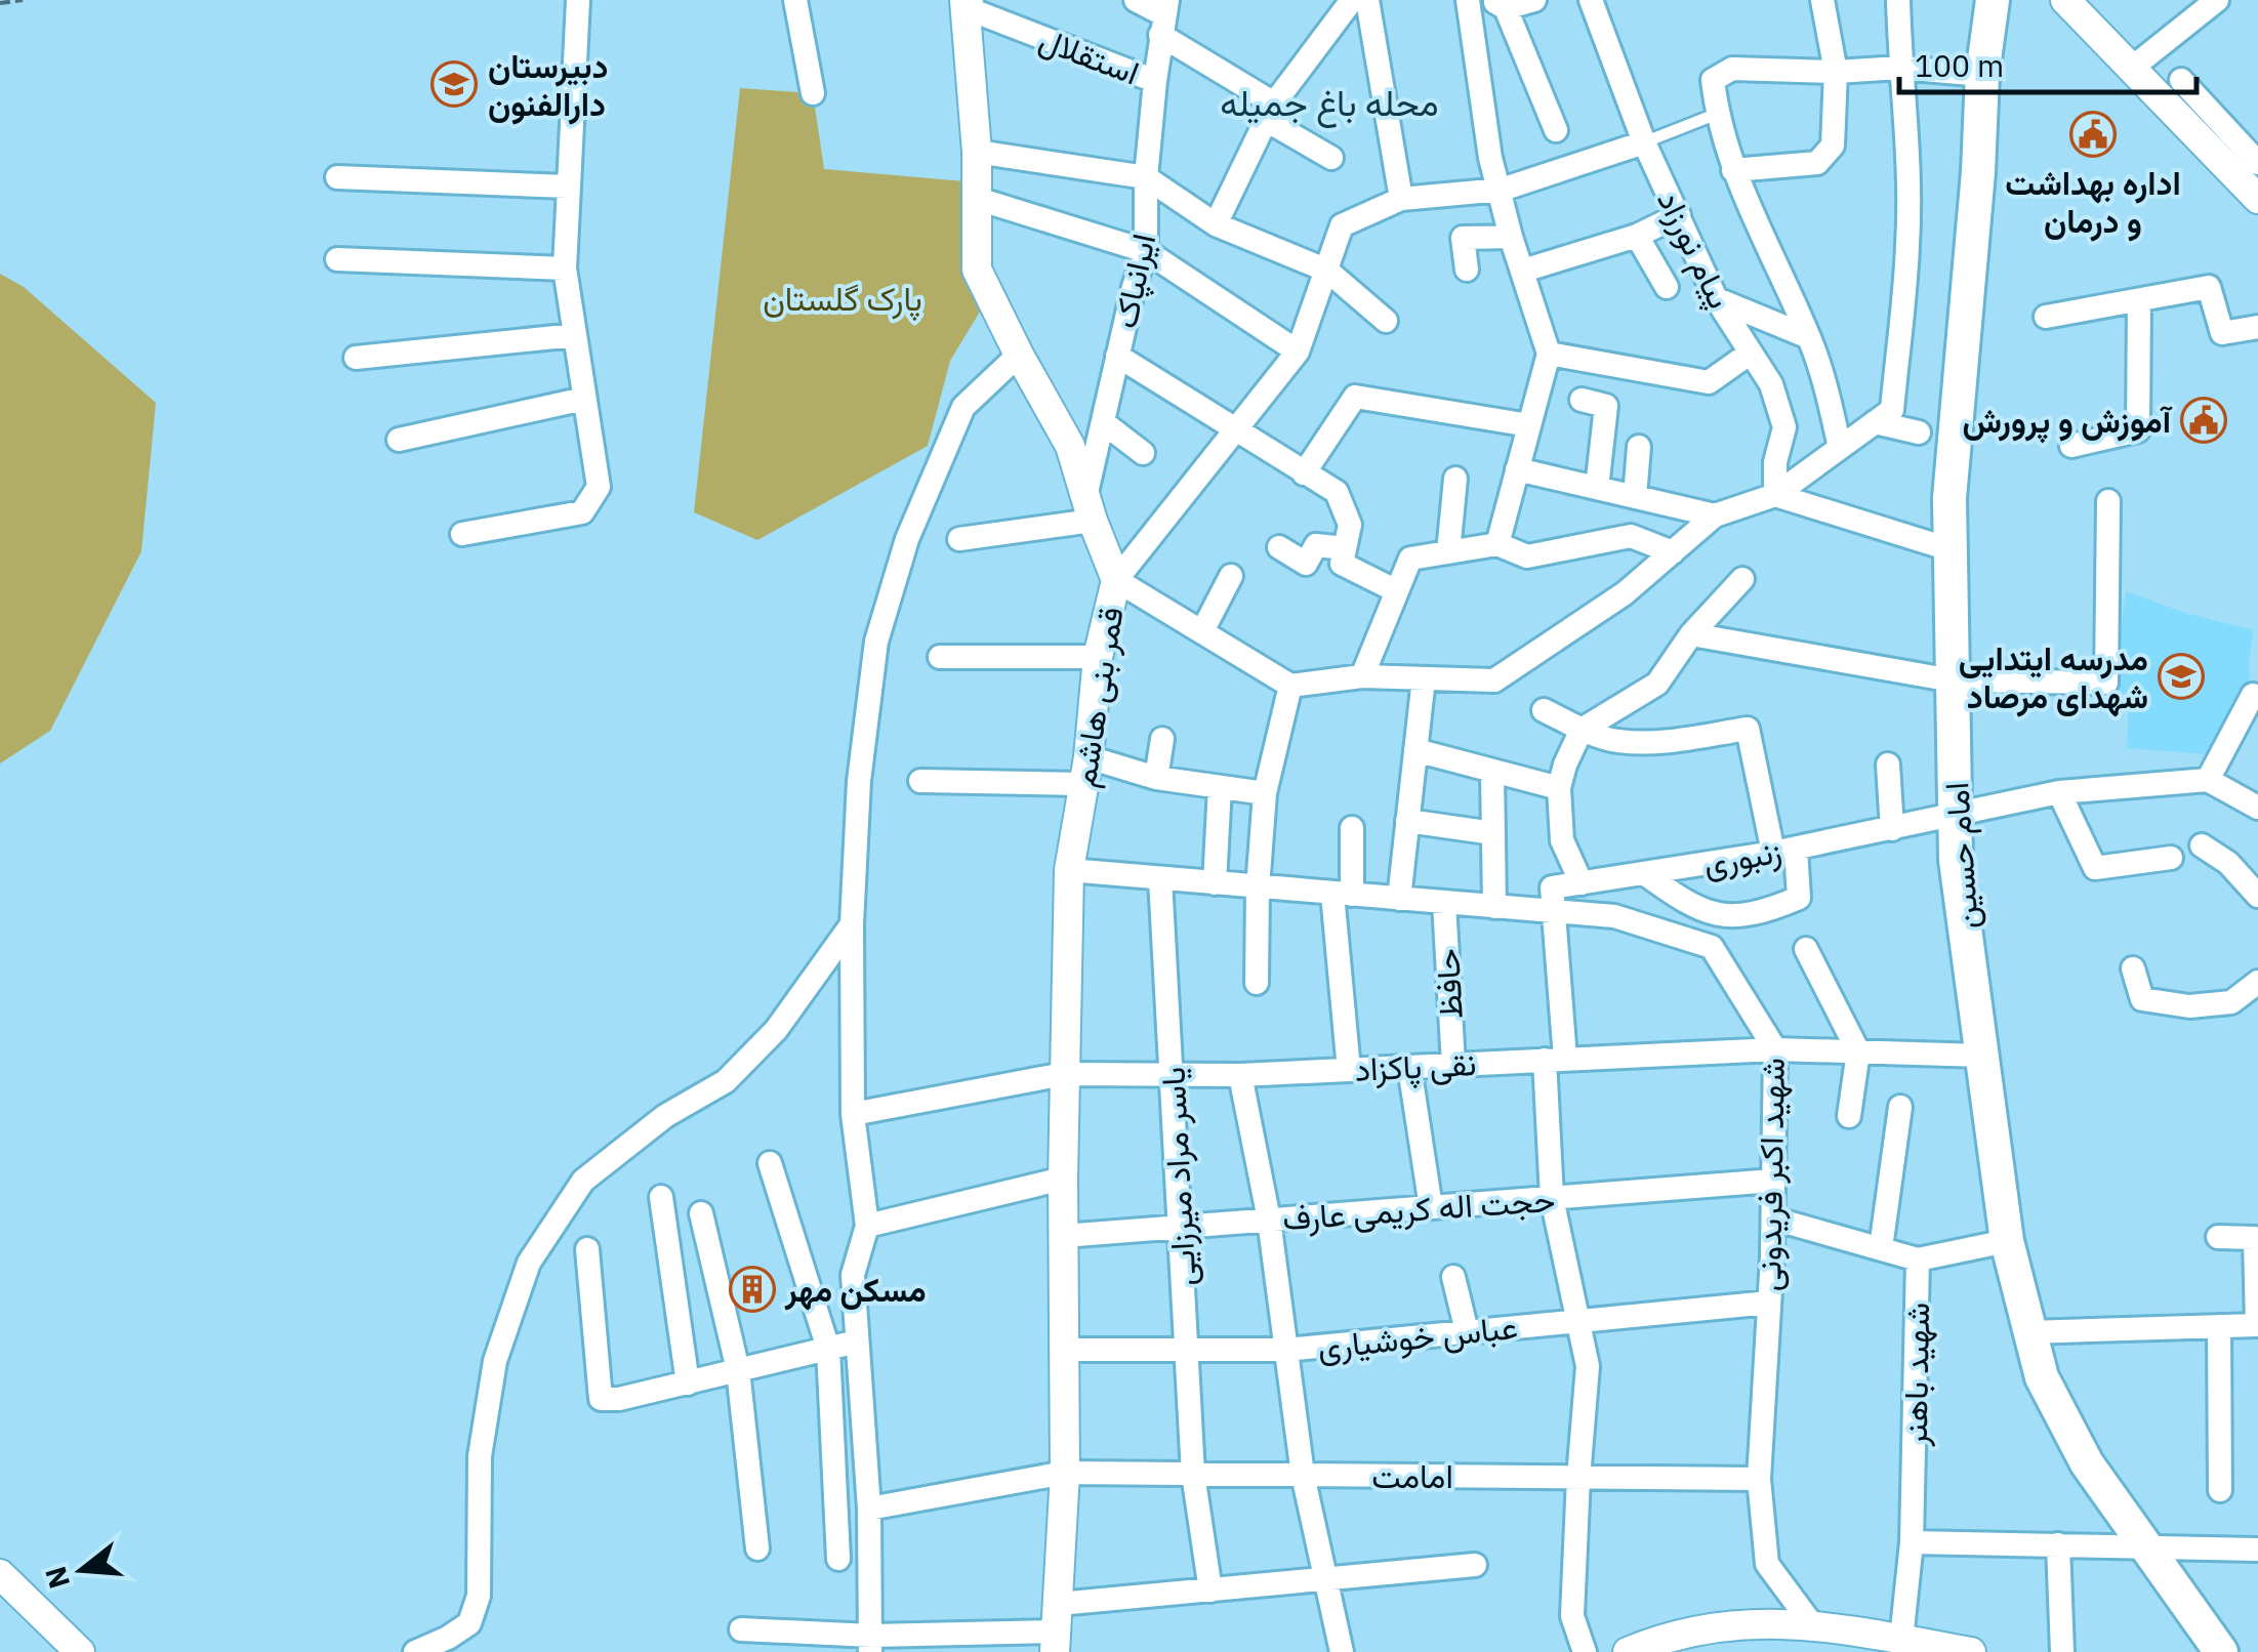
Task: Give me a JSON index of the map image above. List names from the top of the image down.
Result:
{
  "streets": {
    "main road": ["امام حسین"],
    "street": [
      "استقلال",
      "پیام نورزاد",
      "ایرانپاک",
      "قمر بنی هاشم",
      "زنبوری",
      "حافظ",
      "نقی پاکزاد",
      "شهید اکبر فریدونی",
      "یاسر مراد میرزایی",
      "حجت اله کریمی عارف",
      "عباس خوشیاری",
      "شهید باهنر",
      "امامت"
    ]
  },
  "crossings": [
    ["استقلال", "ایرانپاک"],
    ["استقلال", "قمر بنی هاشم"],
    ["ایرانپاک", "قمر بنی هاشم"],
    ["قمر بنی هاشم", "نقی پاکزاد"],
    ["قمر بنی هاشم", "شهید اکبر فریدونی"],
    ["قمر بنی هاشم", "حجت اله کریمی عارف"],
    ["قمر بنی هاشم", "عباس خوشیاری"],
    ["قمر بنی هاشم", "امامت"],
    ["امام حسین", "زنبوری"],
    ["امام حسین", "نقی پاکزاد"],
    ["حافظ", "نقی پاکزاد"],
    ["حافظ", "شهید اکبر فریدونی"],
    ["نقی پاکزاد", "شهید اکبر فریدونی"],
    ["نقی پاکزاد", "یاسر مراد میرزایی"],
    ["شهید اکبر فریدونی", "یاسر مراد میرزایی"],
    ["شهید اکبر فریدونی", "حجت اله کریمی عارف"],
    ["شهید اکبر فریدونی", "عباس خوشیاری"],
    ["شهید اکبر فریدونی", "شهید باهنر"],
    ["شهید اکبر فریدونی", "امامت"],
    ["یاسر مراد میرزایی", "حجت اله کریمی عارف"],
    ["یاسر مراد میرزایی", "عباس خوشیاری"],
    ["یاسر مراد میرزایی", "امامت"]
  ],
  "districts": ["محله باغ‌ جمیله"],
  "parks": ["پارک گلستان"],
  "places": {
    "school or university": ["دبیرستان دارالفنون", "مدرسه ایتدایی شهدای مرصاد"],
    "public building": ["اداره بهداشت و درمان", "آموزش و پرورش"],
    "building": ["مسکن مهر"]
  },
  "scale_bar": "100 m",
  "north": "left"
}
